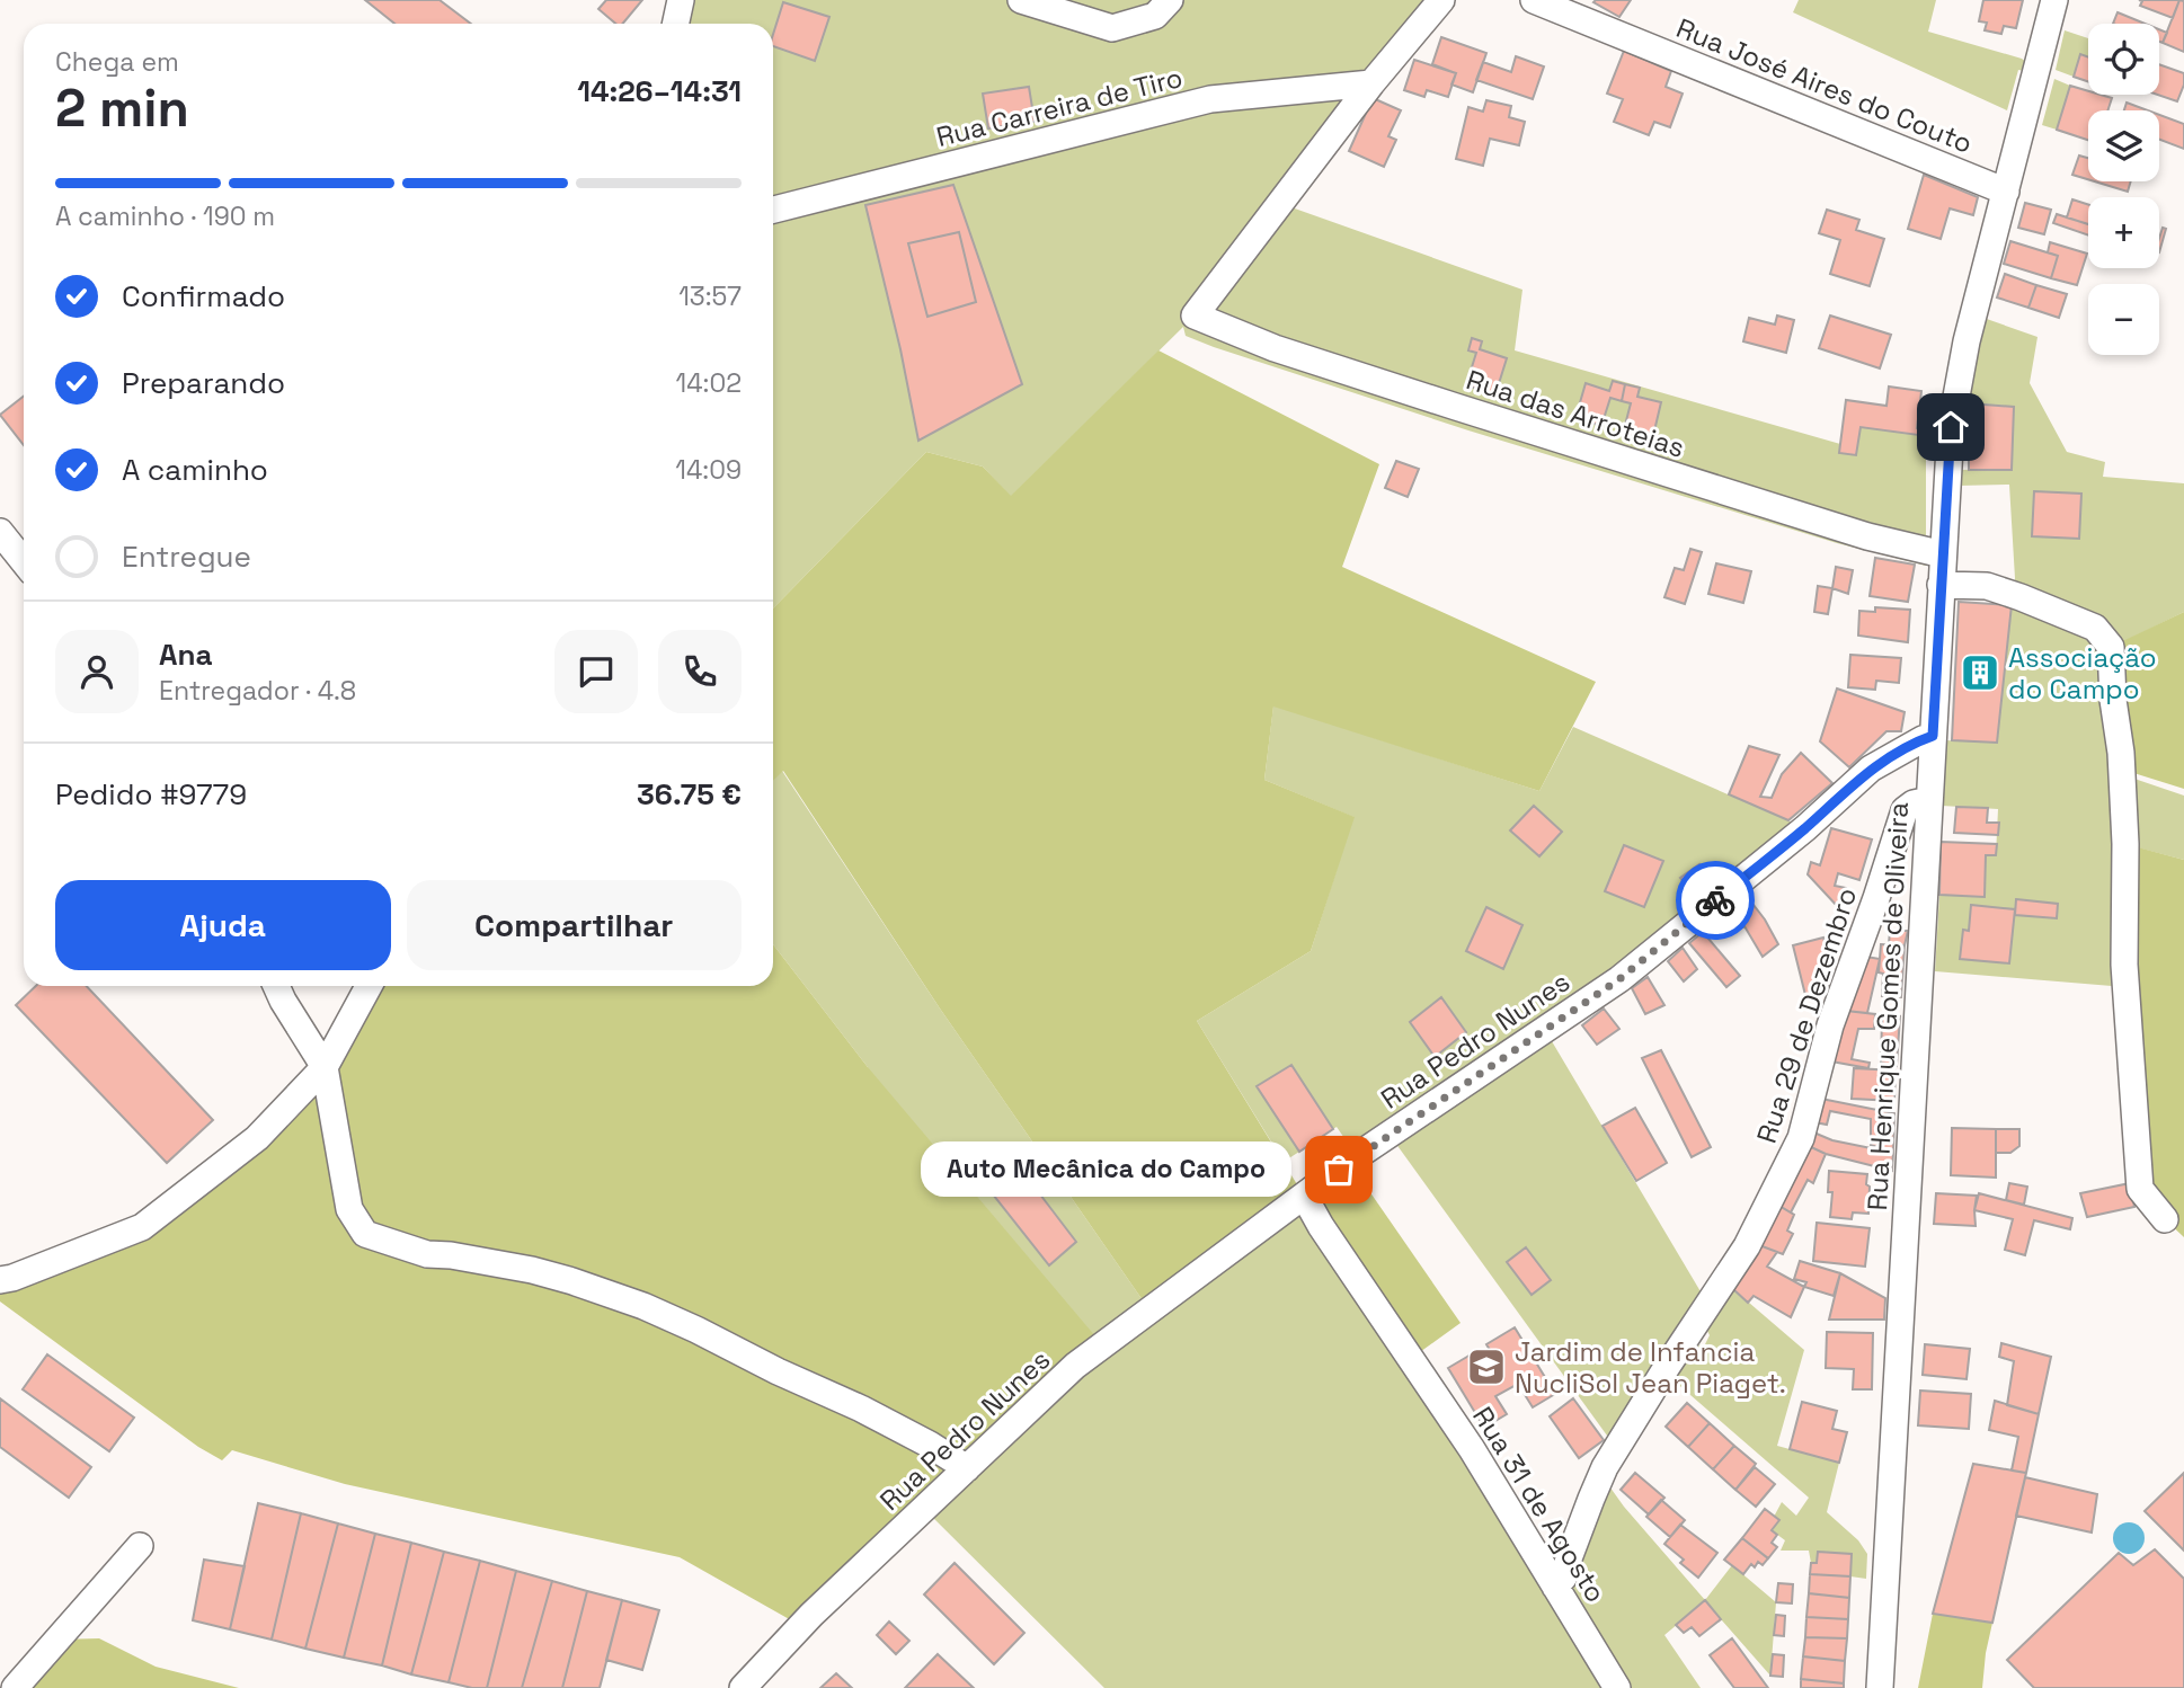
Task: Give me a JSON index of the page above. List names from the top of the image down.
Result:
{
  "streets": {
    "street": [
      "Rua José Aires do Couto",
      "Rua Carreira de Tiro",
      "Rua das Arroteias",
      "Rua Henrique Gomes de Oliveira",
      "Rua 29 de Dezembro",
      "Rua Pedro Nunes",
      "Rua 31 de Agosto"
    ]
  },
  "crossings": [
    ["Rua José Aires do Couto", "Rua Henrique Gomes de Oliveira"],
    ["Rua Carreira de Tiro", "Rua das Arroteias"],
    ["Rua das Arroteias", "Rua Henrique Gomes de Oliveira"],
    ["Rua Henrique Gomes de Oliveira", "Rua 29 de Dezembro"],
    ["Rua Henrique Gomes de Oliveira", "Rua Pedro Nunes"],
    ["Rua 29 de Dezembro", "Rua 31 de Agosto"],
    ["Rua Pedro Nunes", "Rua 31 de Agosto"]
  ],
  "places": {
    "building": ["Associação do Campo"],
    "other": ["Auto Mecânica do Campo"],
    "school or university": ["Jardim de Infancia NucliSol Jean Piaget."]
  },
  "page": {
    "map_buttons": ["+", "−"],
    "heading": ["2 min", "Chega em", "14:26–14:31"],
    "panel": [
      "Ana",
      "Entregador · 4.8",
      "Pedido #9779",
      "36.75 €"
    ],
    "bar": "A caminho · 190 m",
    "list": [
      ["Confirmado", "13:57"],
      ["Preparando", "14:02"],
      ["A caminho", "14:09"],
      "Entregue"
    ],
    "buttons": ["Ajuda", "Compartilhar"],
    "bubble": "Auto Mecânica do Campo"
  }
}
